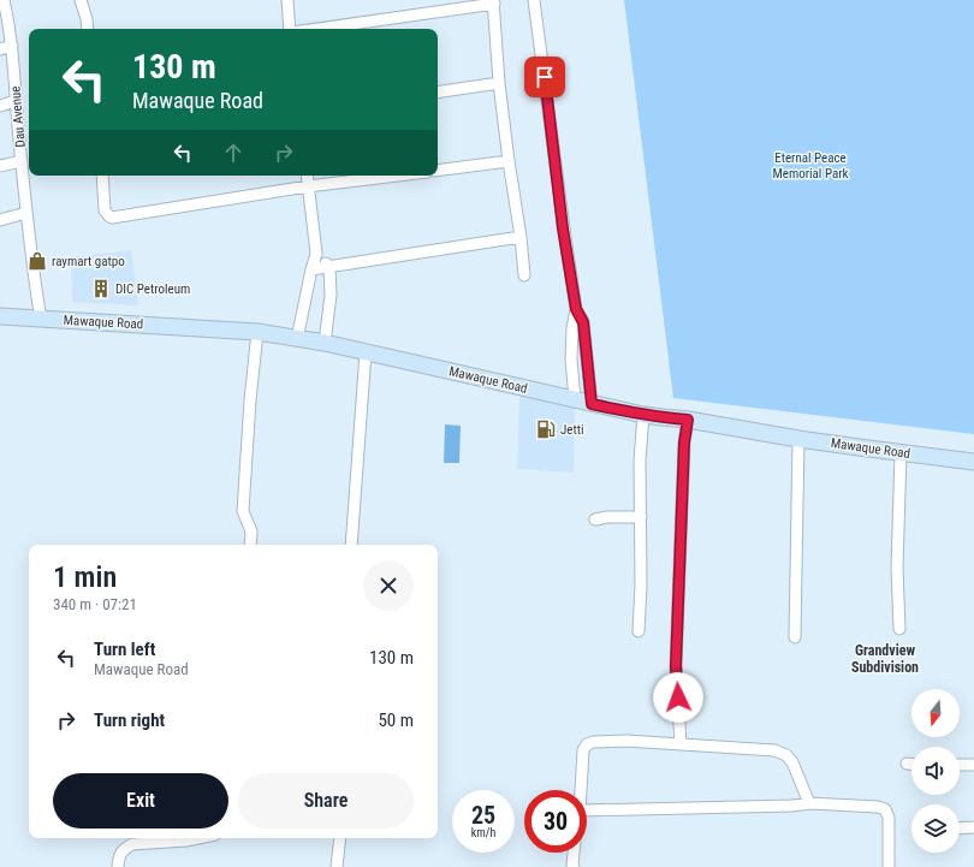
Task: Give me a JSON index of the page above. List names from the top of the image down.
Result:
{
  "streets": {
    "main road": ["Mawaque Road"],
    "street": ["Dau Avenue"]
  },
  "crossings": [
    ["Dau Avenue", "Mawaque Road"]
  ],
  "districts": ["Grandview Subdivision"],
  "parks": ["Eternal Peace Memorial Park"],
  "places": {
    "shop": ["raymart gatpo"],
    "building": ["DIC Petroleum"],
    "fuel station": ["Jetti"]
  },
  "north": "bottom",
  "page": {
    "turn": ["130 m", "Mawaque Road"],
    "heading": ["1 min", "340 m · 07:21"],
    "list": [
      {
        "name": "Turn left",
        "note": "Mawaque Road",
        "value": "130 m"
      },
      {
        "name": "Turn right",
        "value": "50 m"
      }
    ],
    "buttons": ["Exit", "Share"],
    "speed": "25 km/h",
    "limit": "30"
  }
}
